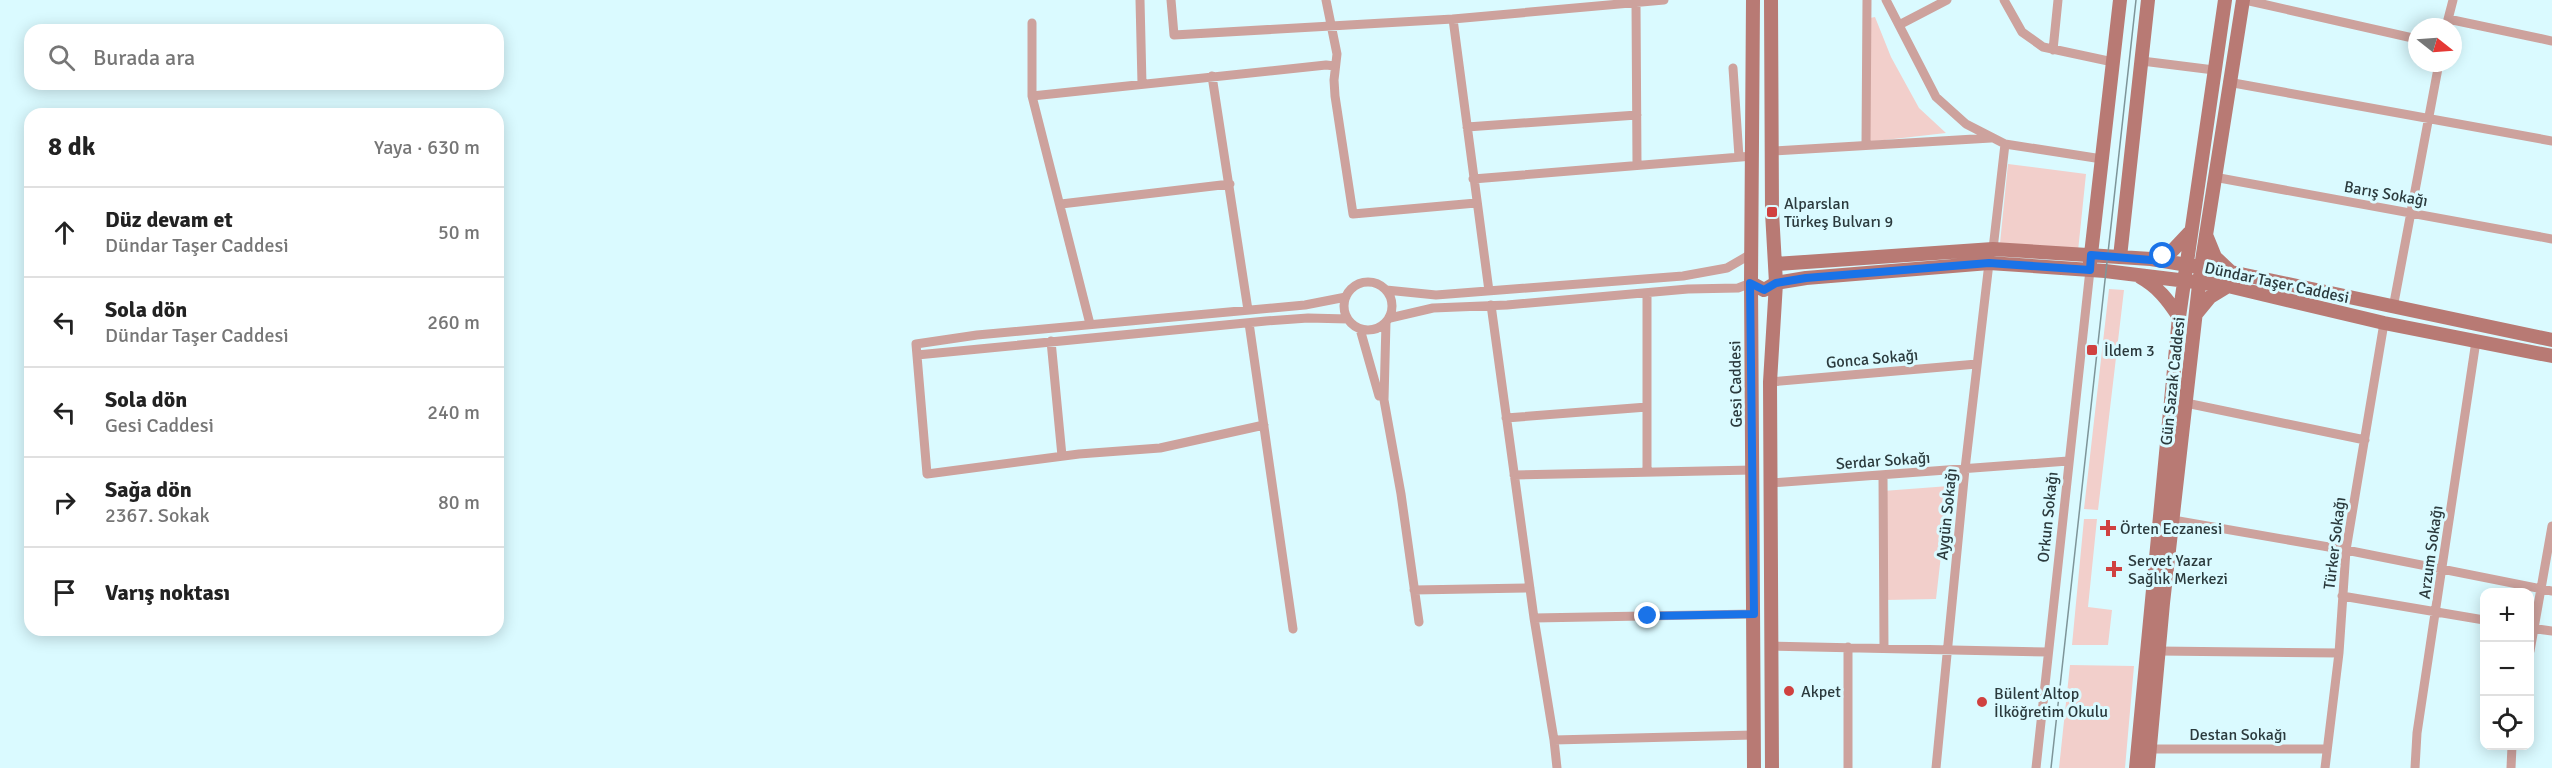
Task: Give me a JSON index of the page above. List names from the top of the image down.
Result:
{
  "streets": {
    "street": [
      "Barış Sokağı",
      "Dündar Taşer Caddesi",
      "Gonca Sokağı",
      "Gün Sazak Caddesi",
      "Gesi Caddesi",
      "Serdar Sokağı",
      "Aygün Sokağı",
      "Orkun Sokağı",
      "Türker Sokağı",
      "Arzum Sokağı",
      "Destan Sokağı"
    ]
  },
  "crossings": [
    ["Barış Sokağı", "Gün Sazak Caddesi"],
    ["Dündar Taşer Caddesi", "Gün Sazak Caddesi"],
    ["Dündar Taşer Caddesi", "Gesi Caddesi"],
    ["Dündar Taşer Caddesi", "Aygün Sokağı"],
    ["Dündar Taşer Caddesi", "Orkun Sokağı"],
    ["Dündar Taşer Caddesi", "Türker Sokağı"],
    ["Dündar Taşer Caddesi", "Arzum Sokağı"],
    ["Gonca Sokağı", "Aygün Sokağı"],
    ["Gün Sazak Caddesi", "Destan Sokağı"],
    ["Serdar Sokağı", "Aygün Sokağı"],
    ["Serdar Sokağı", "Orkun Sokağı"],
    ["Türker Sokağı", "Destan Sokağı"]
  ],
  "places": {
    "transit": ["Alparslan Türkeş Bulvarı 9", "İldem 3"],
    "health": ["Örten Eczanesi", "Servet Yazar Sağlık Merkezi"],
    "other": ["Akpet", "Bülent Altop İlköğretim Okulu"]
  },
  "north": "right",
  "page": {
    "search": "Burada ara",
    "heading": ["8 dk", "Yaya · 630 m"],
    "list": [
      ["Düz devam et", "Dündar Taşer Caddesi", "50 m"],
      ["Sola dön", "Dündar Taşer Caddesi", "260 m"],
      ["Sola dön", "Gesi Caddesi", "240 m"],
      ["Sağa dön", "2367. Sokak", "80 m"],
      "Varış noktası"
    ],
    "map_buttons": ["+", "−"]
  }
}
